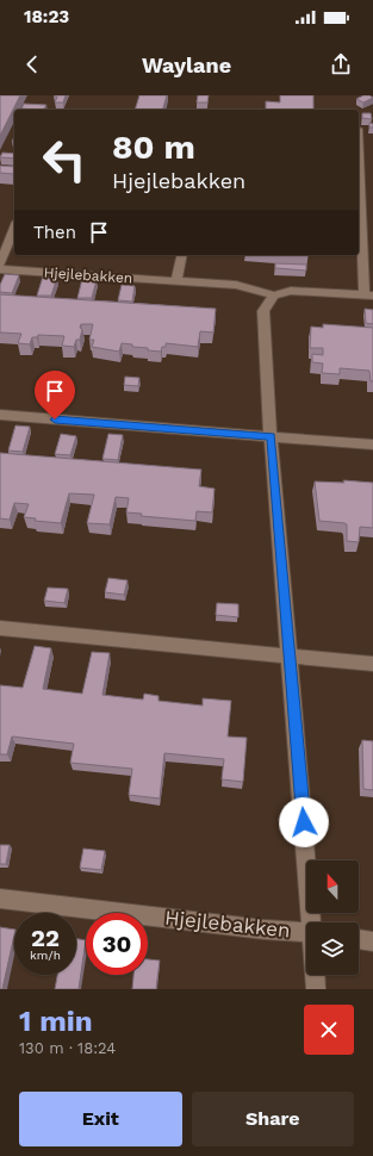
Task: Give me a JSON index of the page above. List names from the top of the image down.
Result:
{
  "streets": {
    "street": ["Hjejlebakken"]
  },
  "north": "top",
  "page": {
    "status": "18:23",
    "header": "Waylane",
    "turn": ["80 m", "Hjejlebakken"],
    "then": "Then",
    "speed": "22 km/h",
    "limit": "30",
    "heading": ["1 min", "130 m · 18:24"],
    "buttons": ["Exit", "Share"]
  }
}
